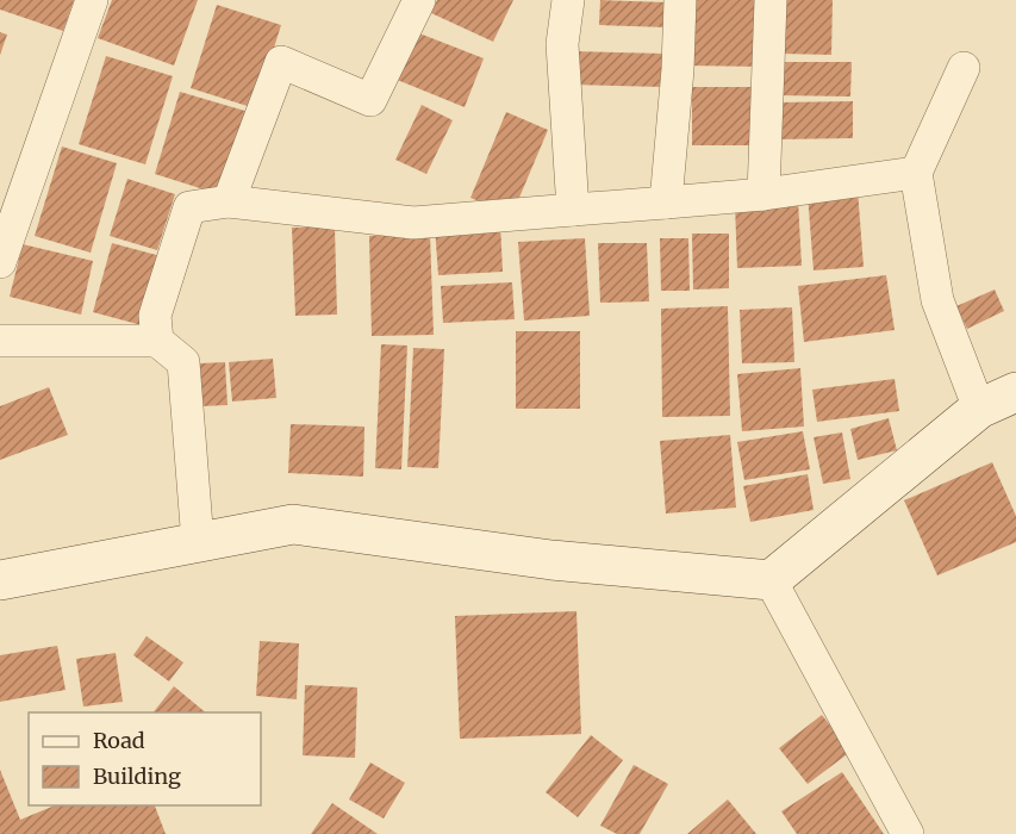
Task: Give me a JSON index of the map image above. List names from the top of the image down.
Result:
{
  "legend": ["Road", "Building"]
}
